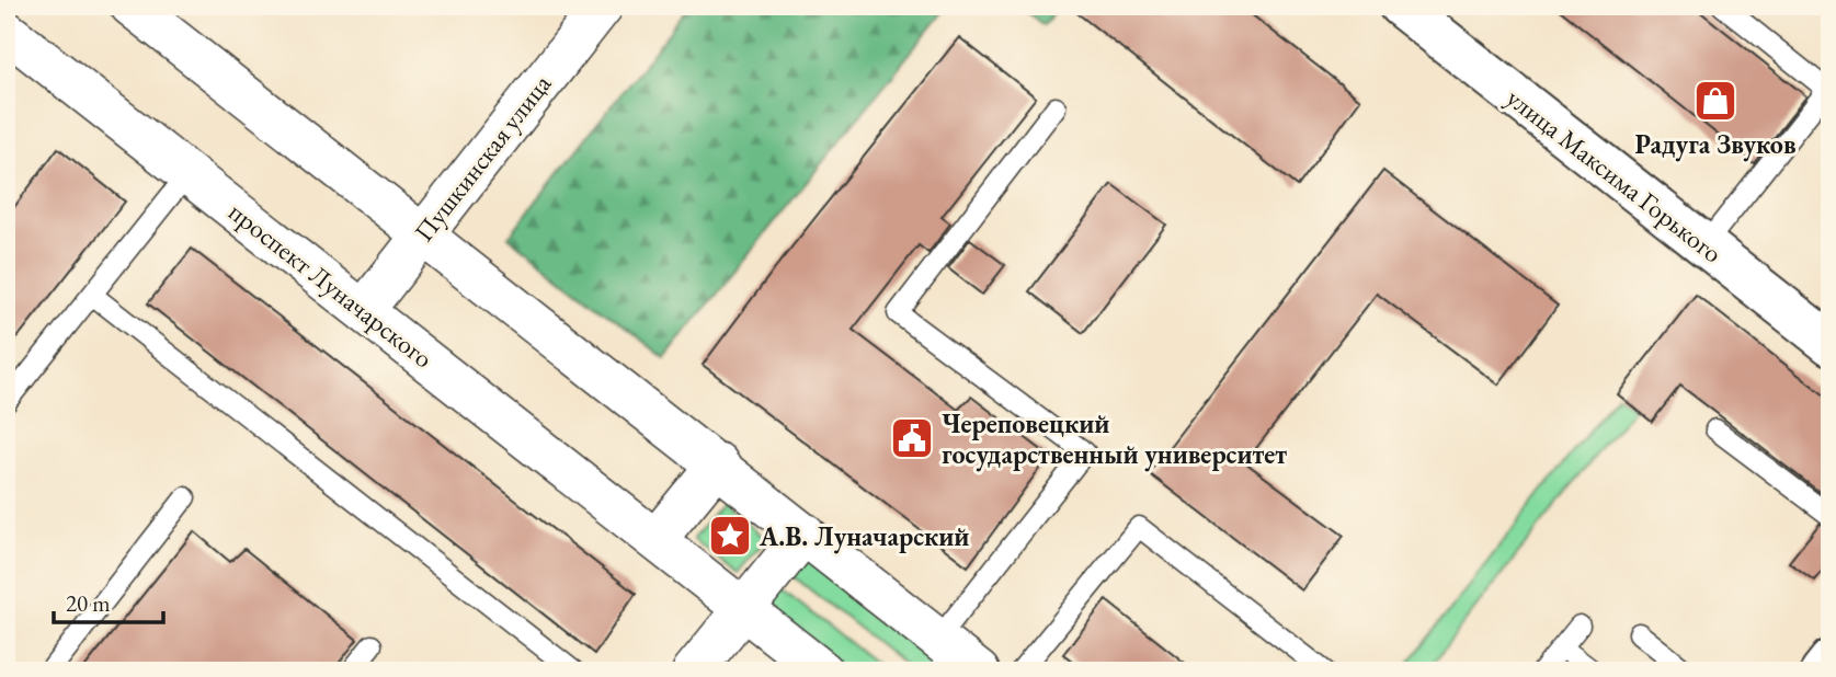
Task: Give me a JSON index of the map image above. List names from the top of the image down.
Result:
{
  "streets": {
    "street": ["Пушкинская улица", "улица Максима Горького", "проспект Луначарского"]
  },
  "crossings": [
    ["Пушкинская улица", "проспект Луначарского"]
  ],
  "places": {
    "shop": ["Радуга Звуков"],
    "public building": ["Череповецкий государственный университет"],
    "place": ["А.В. Луначарский"]
  },
  "scale_bar": "20 m"
}
